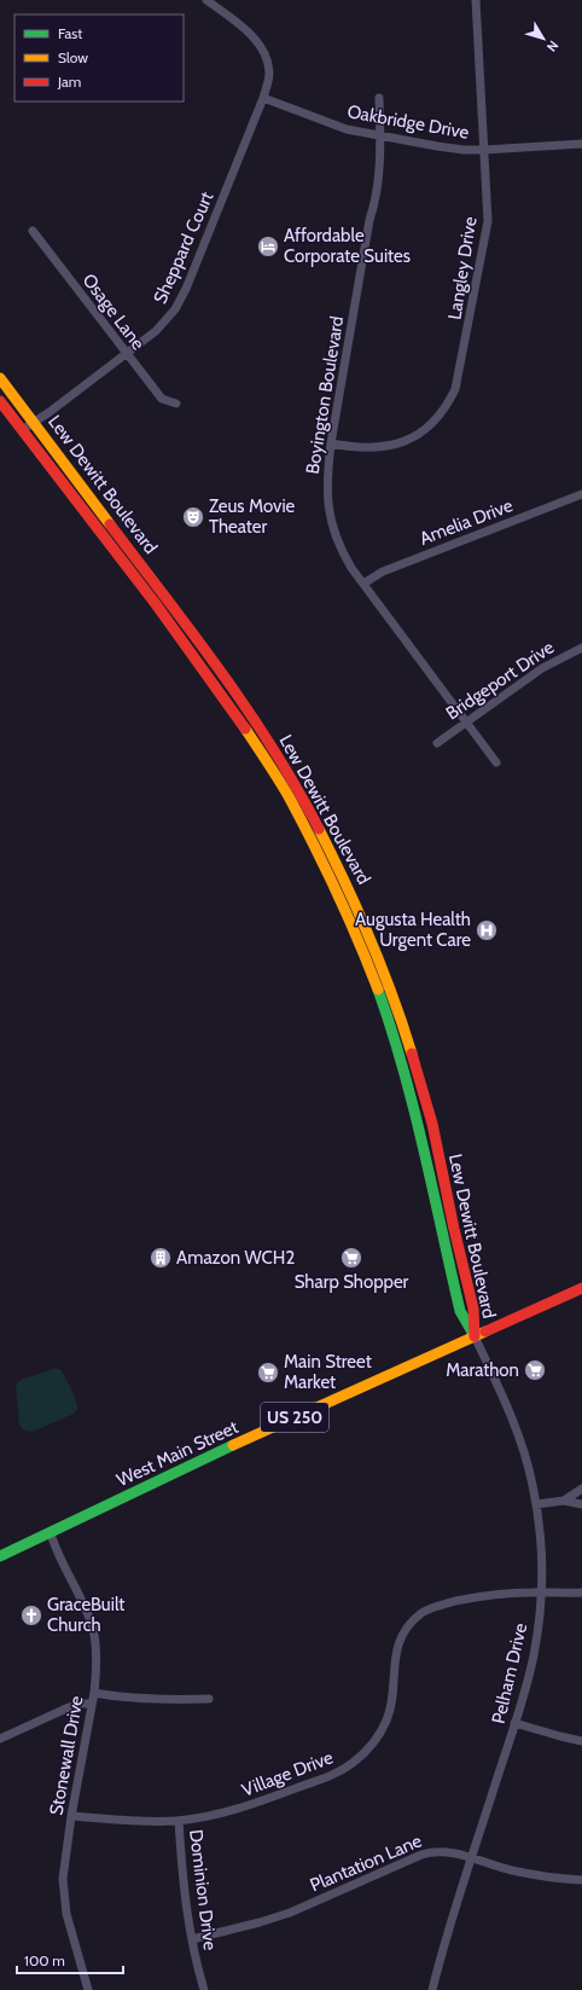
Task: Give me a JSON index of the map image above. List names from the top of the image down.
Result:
{
  "streets": {
    "main road": ["Lew Dewitt Boulevard", "US 250", "West Main Street"],
    "street": [
      "Oakbridge Drive",
      "Sheppard Court",
      "Langley Drive",
      "Osage Lane",
      "Boyington Boulevard",
      "Amelia Drive",
      "Bridgeport Drive",
      "Pelham Drive",
      "Stonewall Drive",
      "Village Drive",
      "Plantation Lane",
      "Dominion Drive"
    ]
  },
  "crossings": [
    ["Oakbridge Drive", "Sheppard Court"],
    ["Oakbridge Drive", "Langley Drive"],
    ["Oakbridge Drive", "Boyington Boulevard"],
    ["Sheppard Court", "Osage Lane"],
    ["Sheppard Court", "Lew Dewitt Boulevard"],
    ["Langley Drive", "Boyington Boulevard"],
    ["Boyington Boulevard", "Amelia Drive"],
    ["Boyington Boulevard", "Bridgeport Drive"],
    ["Lew Dewitt Boulevard", "West Main Street"],
    ["Lew Dewitt Boulevard", "Pelham Drive"],
    ["West Main Street", "Pelham Drive"],
    ["West Main Street", "Stonewall Drive"],
    ["Pelham Drive", "Village Drive"],
    ["Pelham Drive", "Plantation Lane"],
    ["Stonewall Drive", "Village Drive"],
    ["Village Drive", "Dominion Drive"],
    ["Plantation Lane", "Dominion Drive"]
  ],
  "places": {
    "hotel": ["Affordable Corporate Suites"],
    "theatre": ["Zeus Movie Theater"],
    "hospital": ["Augusta Health Urgent Care"],
    "building": ["Amazon WCH2"],
    "supermarket": ["Sharp Shopper", "Marathon", "Main Street Market"],
    "church": ["GraceBuilt Church"]
  },
  "legend": ["Fast", "Slow", "Jam"],
  "scale_bar": "100 m",
  "north": "bottom right"
}
